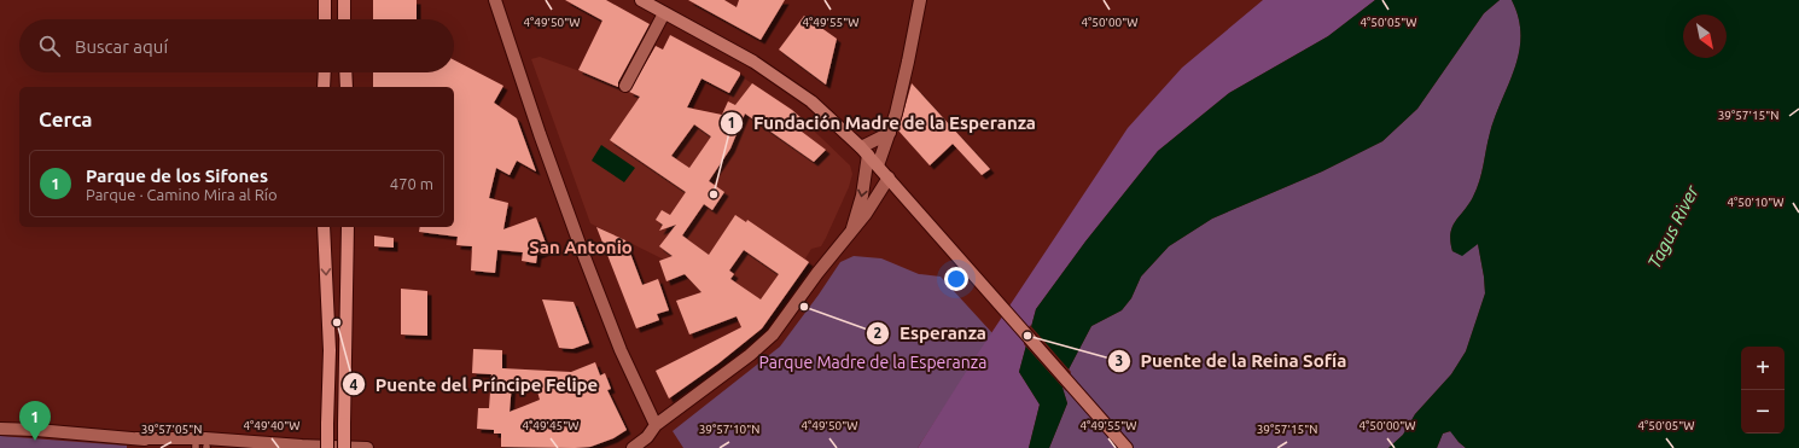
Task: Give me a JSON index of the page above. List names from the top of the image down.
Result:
{
  "districts": ["San Antonio"],
  "water": ["Tagus River"],
  "parks": ["Parque Madre de la Esperanza"],
  "places": [
    "Fundación Madre de la Esperanza",
    "Esperanza",
    "Puente del Príncipe Felipe",
    "Puente de la Reina Sofía"
  ],
  "north": "bottom right",
  "page": {
    "search": "Buscar aquí",
    "heading": "Cerca",
    "list": [
      {
        "mark": "1",
        "name": "Parque de los Sifones",
        "note": "Parque · Camino Mira al Río",
        "value": "470 m"
      }
    ],
    "map_buttons": ["+", "−"],
    "pins": "1"
  },
  "coordinates": [
    "4°49'50\"W",
    "4°49'55\"W",
    "4°50'05\"W",
    "4°50'00\"W",
    "39°57'15\"N",
    "4°50'10\"W",
    "4°49'40\"W",
    "4°49'45\"W",
    "39°57'05\"N",
    "39°57'10\"N"
  ]
}
